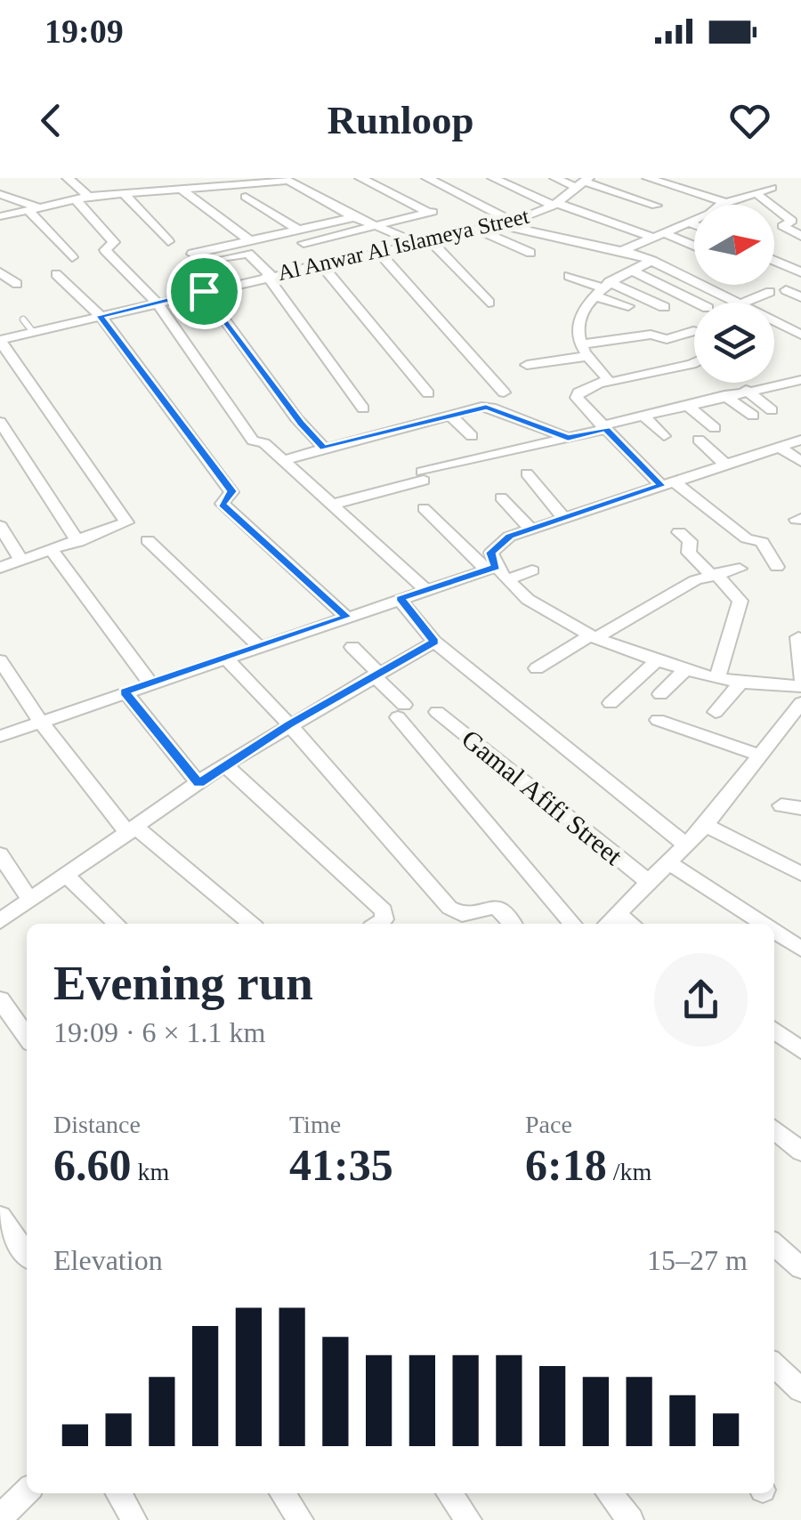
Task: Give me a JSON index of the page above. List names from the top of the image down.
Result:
{
  "streets": {
    "street": ["Al Anwar Al Islameya Street", "Gamal Afifi Street"]
  },
  "north": "right",
  "page": {
    "status": "19:09",
    "header": "Runloop",
    "heading": ["Evening run", "19:09 · 6 × 1.1 km"],
    "stats": [
      ["Distance", "6.60 km"],
      ["Time", "41:35"],
      ["Pace", "6:18 /km"]
    ],
    "chart": ["Elevation", "15–27 m"]
  }
}
